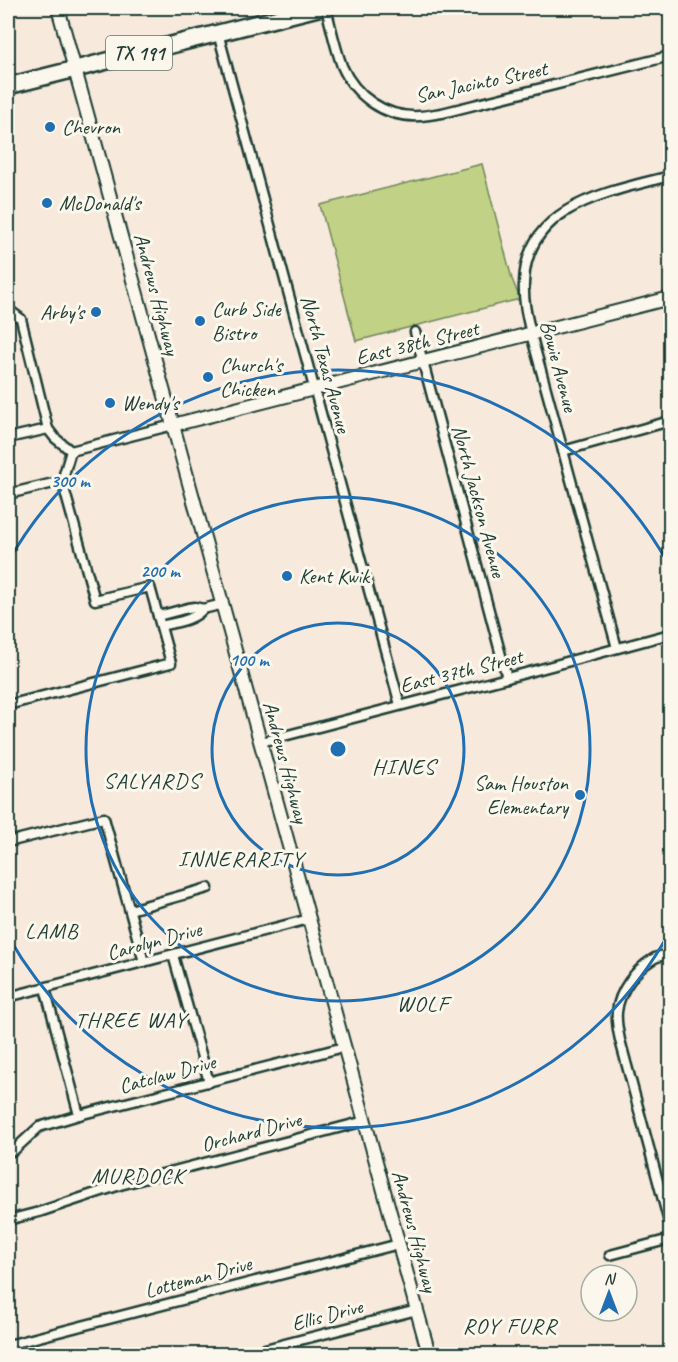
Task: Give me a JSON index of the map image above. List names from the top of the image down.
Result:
{
  "streets": {
    "highway": ["TX 191"],
    "main road": ["Andrews Highway", "East 38th Street"],
    "street": [
      "San Jacinto Street",
      "North Texas Avenue",
      "Bowie Avenue",
      "North Jackson Avenue",
      "East 37th Street",
      "Carolyn Drive",
      "Catclaw Drive",
      "Orchard Drive",
      "Lotteman Drive",
      "Ellis Drive"
    ]
  },
  "crossings": [
    ["TX 191", "Andrews Highway"],
    ["TX 191", "North Texas Avenue"],
    ["Andrews Highway", "East 38th Street"],
    ["Andrews Highway", "East 37th Street"],
    ["Andrews Highway", "Carolyn Drive"],
    ["Andrews Highway", "Catclaw Drive"],
    ["Andrews Highway", "Orchard Drive"],
    ["Andrews Highway", "Lotteman Drive"],
    ["Andrews Highway", "Ellis Drive"],
    ["East 38th Street", "North Texas Avenue"],
    ["East 38th Street", "Bowie Avenue"],
    ["East 38th Street", "North Jackson Avenue"],
    ["North Texas Avenue", "East 37th Street"],
    ["Bowie Avenue", "East 37th Street"],
    ["North Jackson Avenue", "East 37th Street"]
  ],
  "districts": [
    "HINES",
    "SALYARDS",
    "INNERARITY",
    "LAMB",
    "WOLF",
    "THREE WAY",
    "MURDOCK",
    "ROY FURR"
  ],
  "places": [
    "Chevron",
    "McDonald's",
    "Arby's",
    "Curb Side Bistro",
    "Church's Chicken",
    "Wendy's",
    "Kent Kwik",
    "Sam Houston Elementary"
  ],
  "north": "top",
  "rings": ["300 m", "200 m", "100 m"]
}
